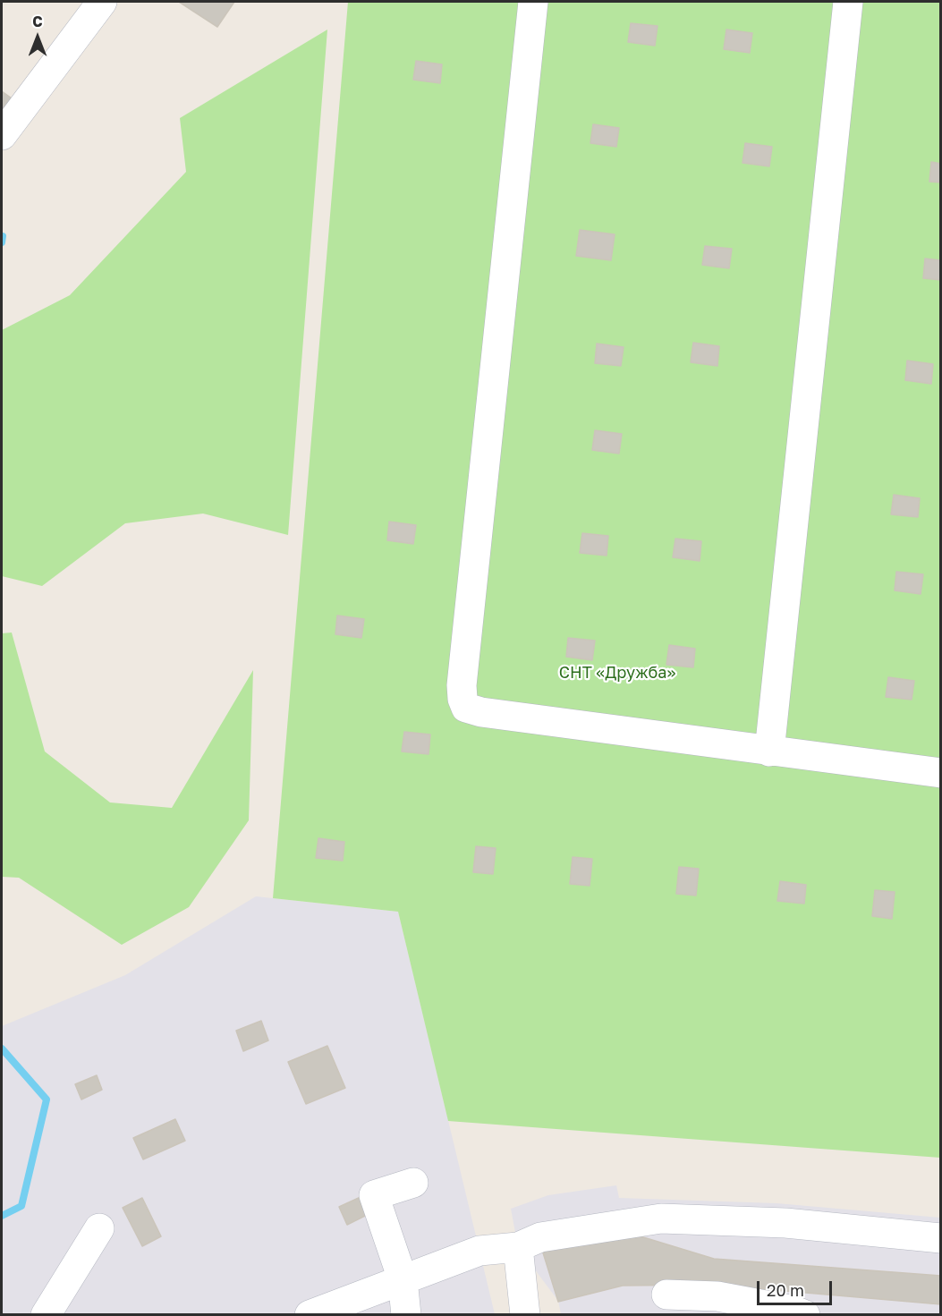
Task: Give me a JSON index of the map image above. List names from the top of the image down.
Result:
{
  "parks": ["СНТ «Дружба»"],
  "scale_bar": "20 m",
  "north": "top"
}
